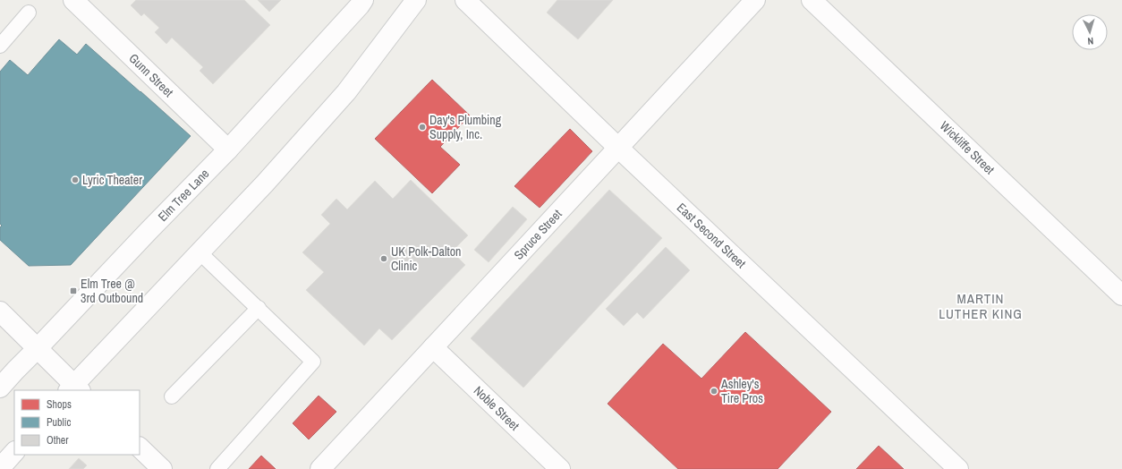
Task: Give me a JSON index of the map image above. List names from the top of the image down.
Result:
{
  "streets": {
    "street": [
      "Gunn Street",
      "Wickliffe Street",
      "Elm Tree Lane",
      "Spruce Street",
      "East Second Street",
      "Noble Street"
    ]
  },
  "crossings": [
    ["Gunn Street", "Elm Tree Lane"],
    ["Spruce Street", "East Second Street"],
    ["Spruce Street", "Noble Street"]
  ],
  "districts": ["MARTIN LUTHER KING"],
  "places": {
    "other": [
      "Day's Plumbing Supply, Inc.",
      "Lyric Theater",
      "UK Polk-Dalton Clinic",
      "Ashley's Tire Pros"
    ],
    "transit": ["Elm Tree @ 3rd Outbound"]
  },
  "legend": ["Shops", "Public", "Other"],
  "north": "bottom"
}
